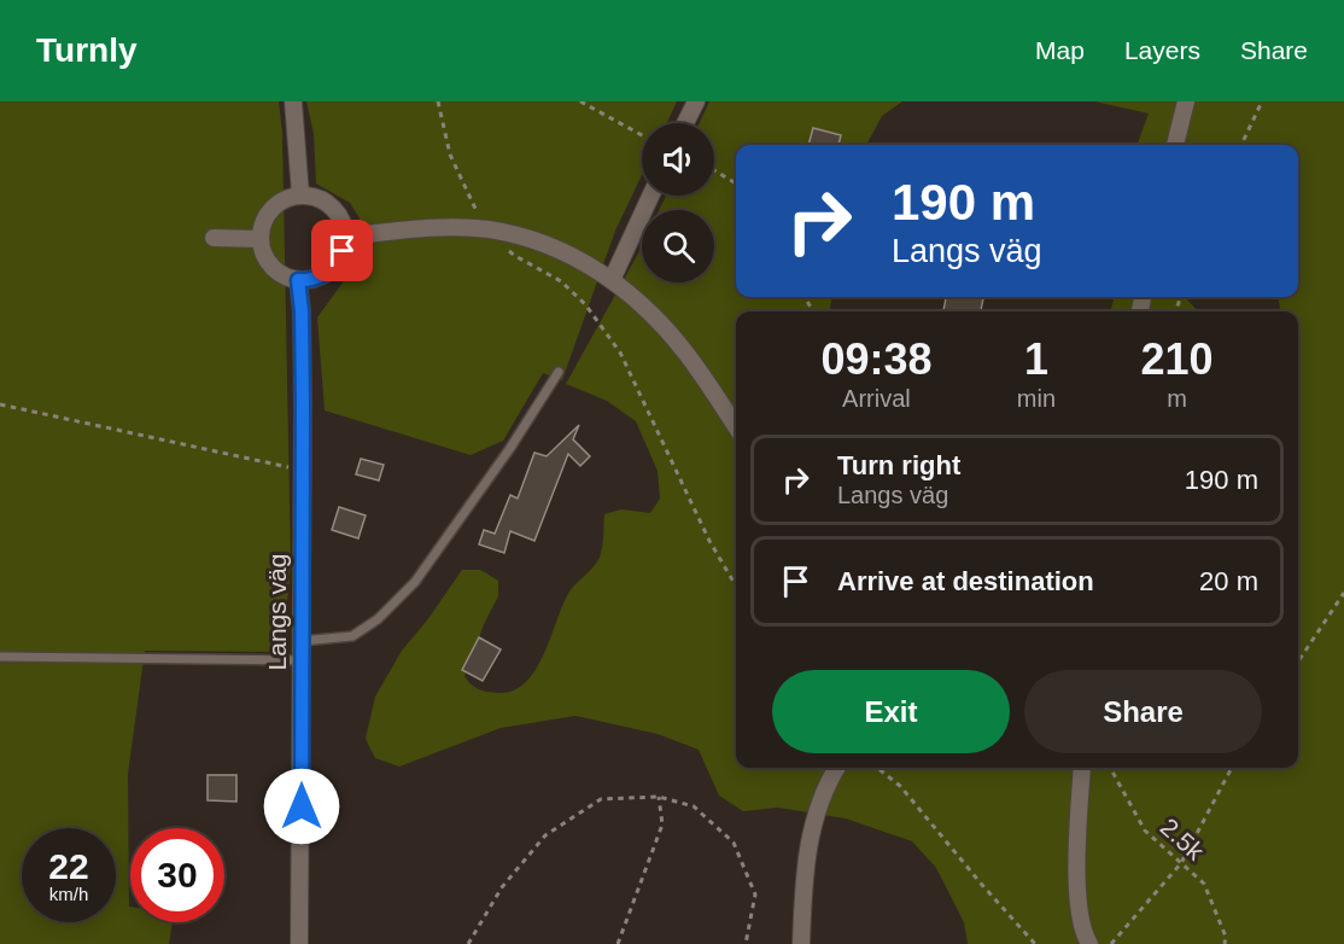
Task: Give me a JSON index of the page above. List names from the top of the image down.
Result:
{
  "streets": {
    "street": ["Langs väg"],
    "path": ["2.5k"]
  },
  "page": {
    "header": "Turnly",
    "nav": ["Map", "Layers", "Share"],
    "turn": ["190 m", "Langs väg"],
    "eta": [
      "09:38",
      "Arrival",
      "1",
      "min",
      "210",
      "m"
    ],
    "list": [
      {
        "name": "Turn right",
        "note": "Langs väg",
        "value": "190 m"
      },
      {
        "name": "Arrive at destination",
        "value": "20 m"
      }
    ],
    "buttons": ["Exit", "Share"],
    "speed": "22 km/h",
    "limit": "30"
  }
}
